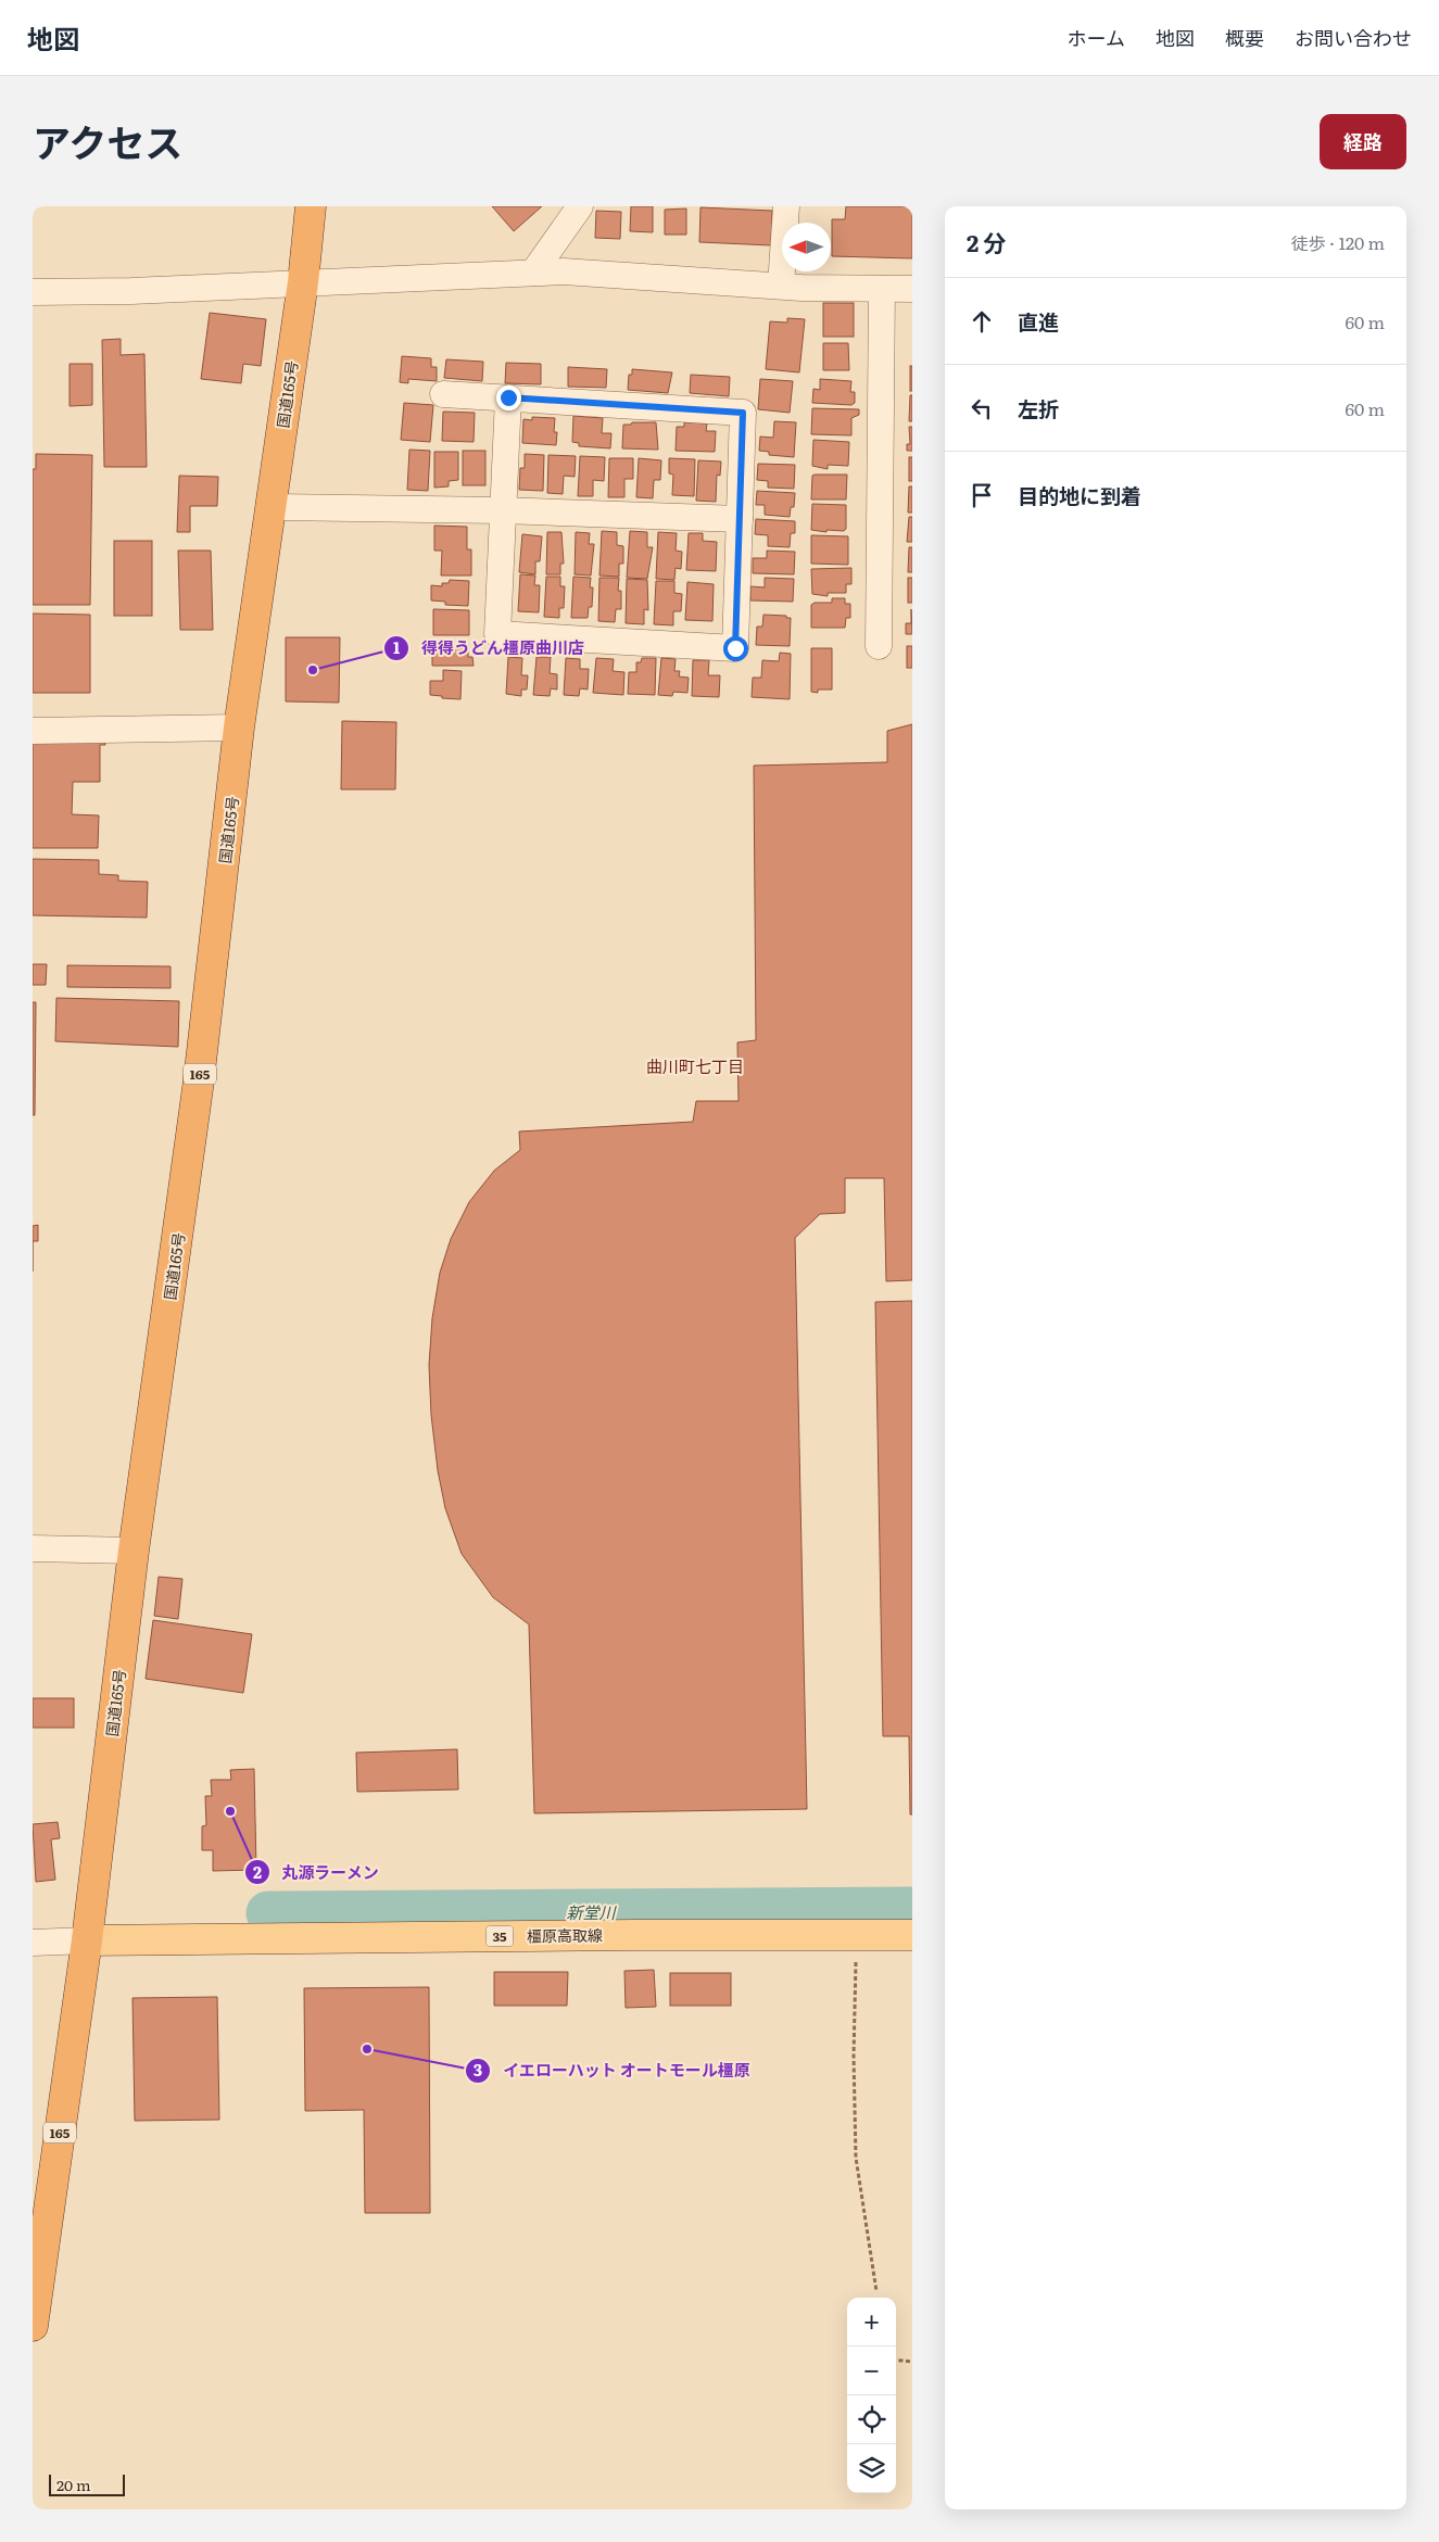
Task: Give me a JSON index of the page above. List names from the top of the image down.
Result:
{
  "streets": {
    "highway": ["国道165号", "165"],
    "main road": ["橿原高取線", "35"]
  },
  "crossings": [
    ["国道165号", "橿原高取線"]
  ],
  "districts": ["曲川町七丁目"],
  "water": ["新堂川"],
  "places": ["得得うどん橿原曲川店", "丸源ラーメン", "イエローハット オートモール橿原"],
  "scale_bar": "20 m",
  "north": "left",
  "page": {
    "header": "地図",
    "nav": [
      "ホーム",
      "地図",
      "概要",
      "お問い合わせ"
    ],
    "title": "アクセス",
    "buttons": "経路",
    "heading": ["2 分", "徒歩 · 120 m"],
    "list": [
      ["直進", "60 m"],
      ["左折", "60 m"],
      "目的地に到着"
    ],
    "map_buttons": ["+", "−"],
    "scale": "20 m"
  }
}
